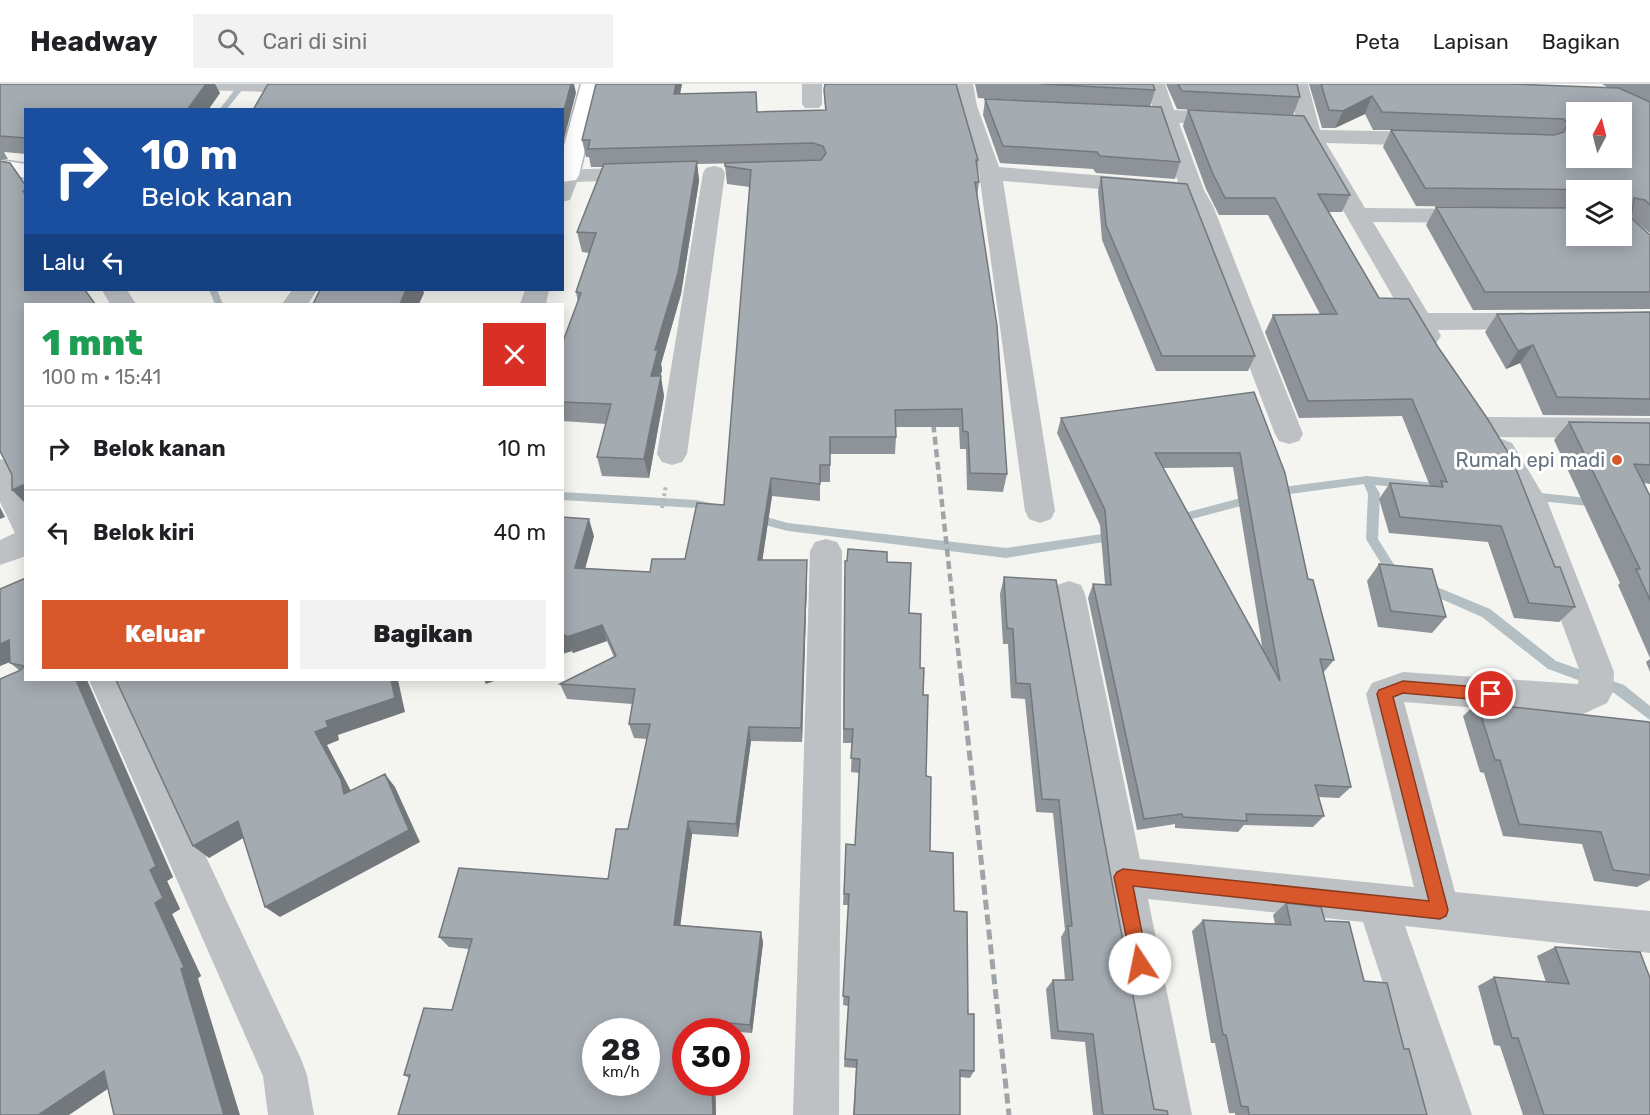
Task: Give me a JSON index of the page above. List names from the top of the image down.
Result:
{
  "places": ["Rumah epi madi"],
  "north": "top",
  "page": {
    "header": "Headway",
    "search": "Cari di sini",
    "nav": ["Peta", "Lapisan", "Bagikan"],
    "turn": ["10 m", "Belok kanan"],
    "then": "Lalu",
    "heading": ["1 mnt", "100 m · 15:41"],
    "list": [
      {
        "name": "Belok kanan",
        "value": "10 m"
      },
      {
        "name": "Belok kiri",
        "value": "40 m"
      }
    ],
    "buttons": ["Keluar", "Bagikan"],
    "speed": "28 km/h",
    "limit": "30"
  }
}
